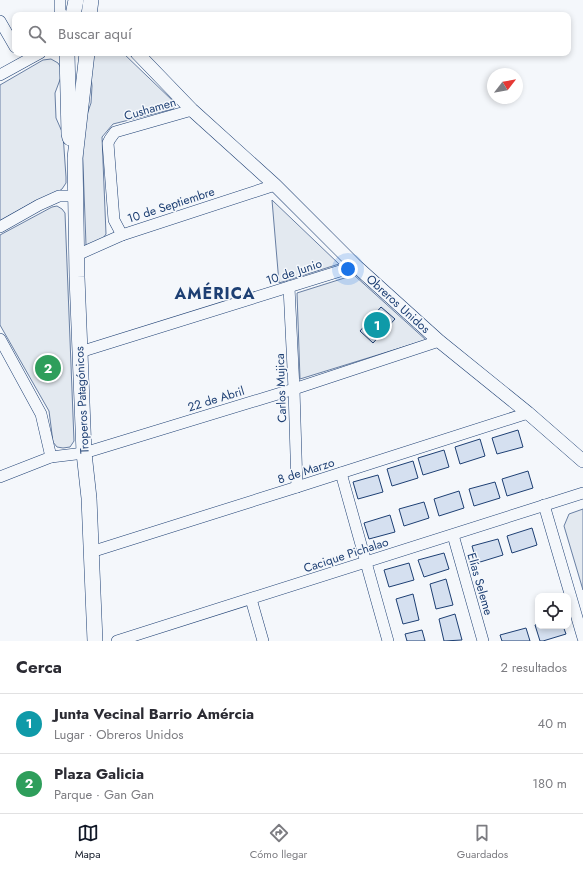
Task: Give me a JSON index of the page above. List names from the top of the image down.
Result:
{
  "streets": {
    "main road": ["Troperos Patagónicos"],
    "street": [
      "Cushamen",
      "10 de Septiembre",
      "10 de Junio",
      "Obreros Unidos",
      "Carlos Mujica",
      "22 de Abril",
      "8 de Marzo",
      "Cacique Pichalao",
      "Elías Seleme"
    ]
  },
  "crossings": [
    ["Cushamen", "10 de Septiembre"],
    ["Cushamen", "Obreros Unidos"],
    ["10 de Septiembre", "Obreros Unidos"],
    ["10 de Septiembre", "Troperos Patagónicos"],
    ["10 de Junio", "Obreros Unidos"],
    ["10 de Junio", "Carlos Mujica"],
    ["10 de Junio", "Troperos Patagónicos"],
    ["Obreros Unidos", "22 de Abril"],
    ["Obreros Unidos", "8 de Marzo"],
    ["Carlos Mujica", "22 de Abril"],
    ["Carlos Mujica", "8 de Marzo"],
    ["22 de Abril", "Troperos Patagónicos"],
    ["Troperos Patagónicos", "8 de Marzo"],
    ["Cacique Pichalao", "Elías Seleme"]
  ],
  "districts": ["AMÉRICA"],
  "north": "top right",
  "page": {
    "search": "Buscar aquí",
    "pins": ["1", "2"],
    "heading": ["Cerca", "2 resultados"],
    "list": [
      {
        "mark": "1",
        "name": "Junta Vecinal Barrio Amércia",
        "note": "Lugar · Obreros Unidos",
        "value": "40 m"
      },
      {
        "mark": "2",
        "name": "Plaza Galicia",
        "note": "Parque · Gan Gan",
        "value": "180 m"
      }
    ],
    "nav": ["Mapa", "Cómo llegar", "Guardados"]
  }
}
